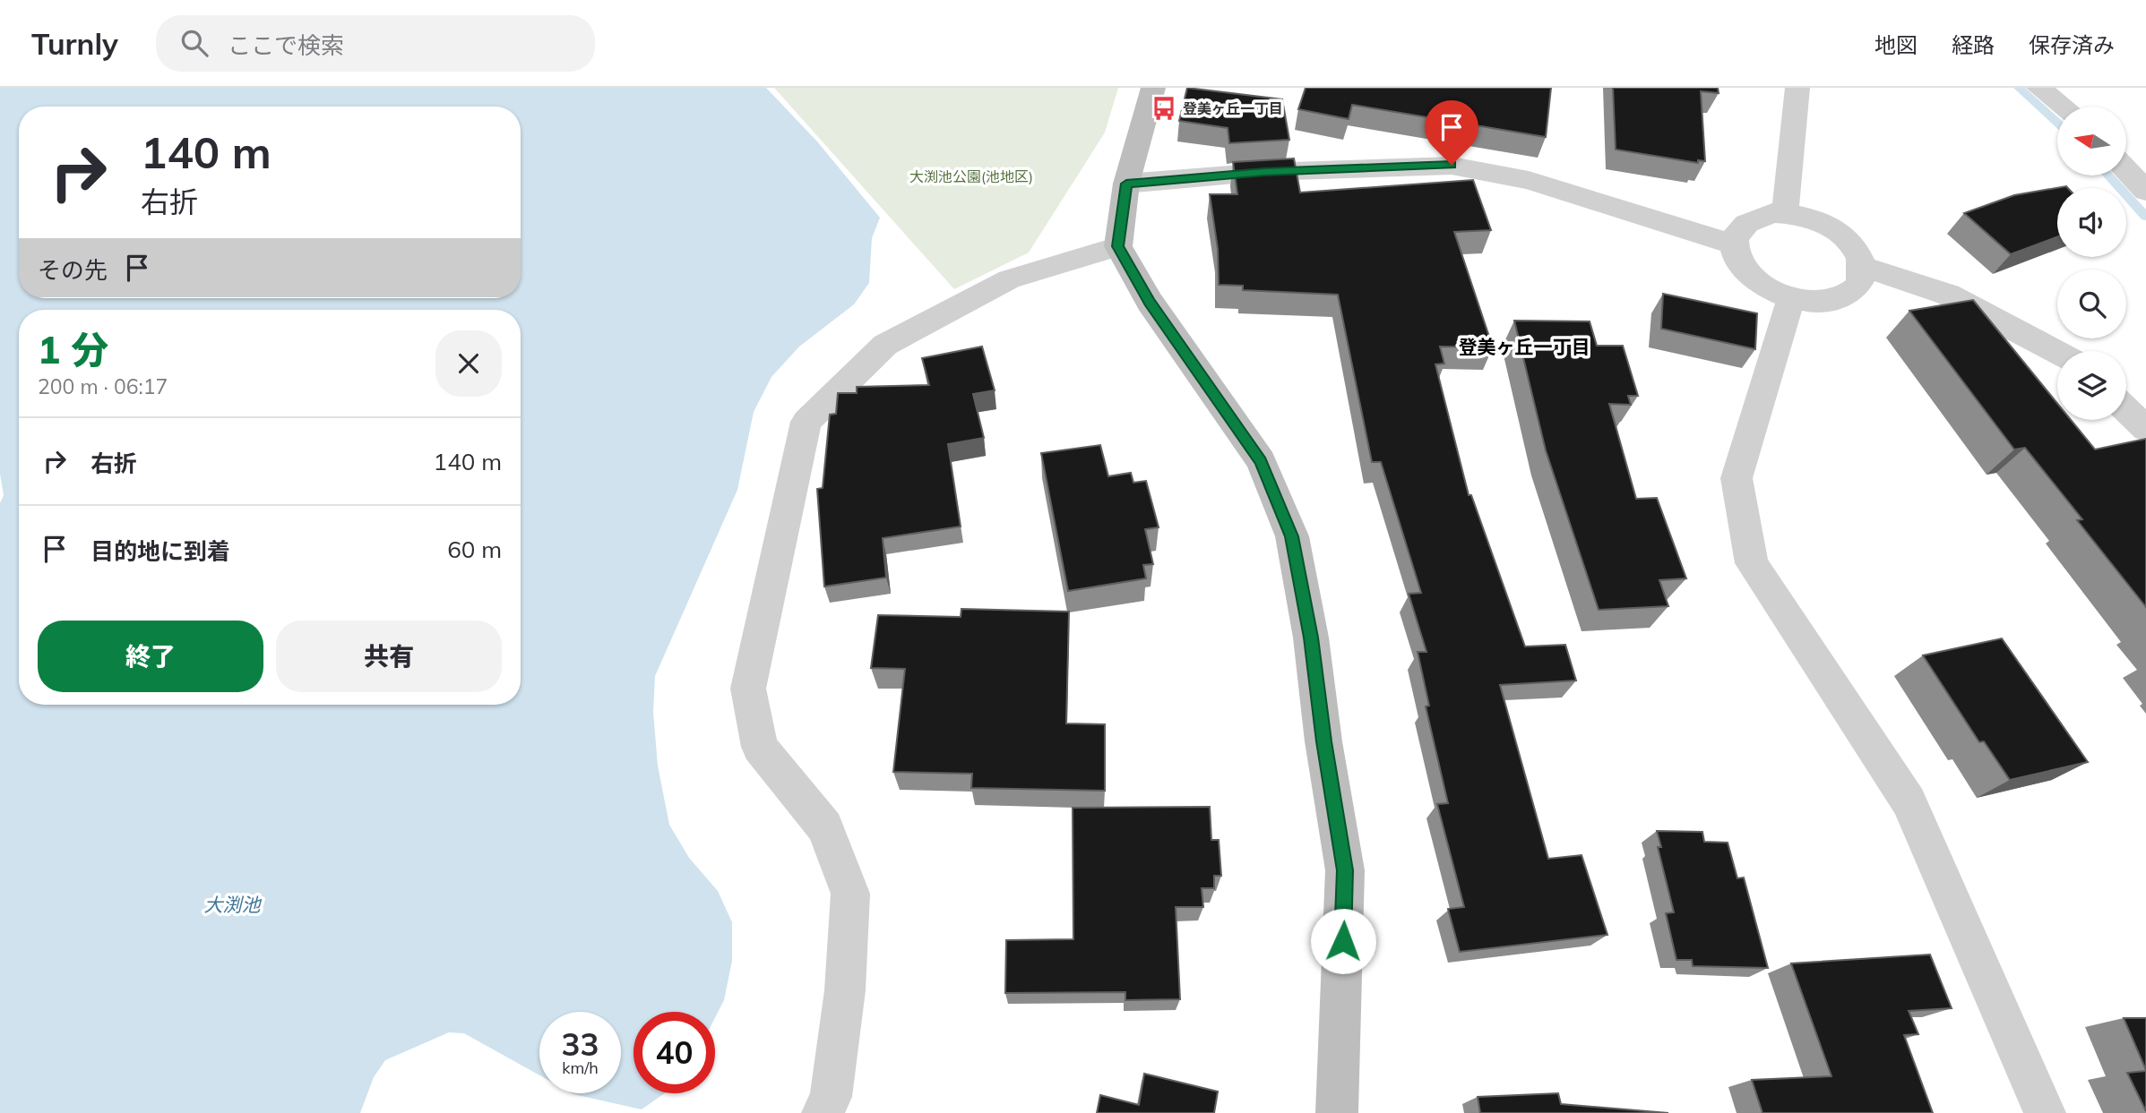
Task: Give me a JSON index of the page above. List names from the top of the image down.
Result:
{
  "districts": ["登美ヶ丘一丁目"],
  "water": ["大渕池"],
  "parks": ["大渕池公園(池地区)"],
  "places": {
    "bus stop": ["登美ヶ丘一丁目"]
  },
  "north": "left",
  "page": {
    "header": "Turnly",
    "search": "ここで検索",
    "nav": ["地図", "経路", "保存済み"],
    "turn": ["140 m", "右折"],
    "then": "その先",
    "heading": ["1 分", "200 m · 06:17"],
    "list": [
      {
        "name": "右折",
        "value": "140 m"
      },
      {
        "name": "目的地に到着",
        "value": "60 m"
      }
    ],
    "buttons": ["終了", "共有"],
    "speed": "33 km/h",
    "limit": "40"
  }
}
